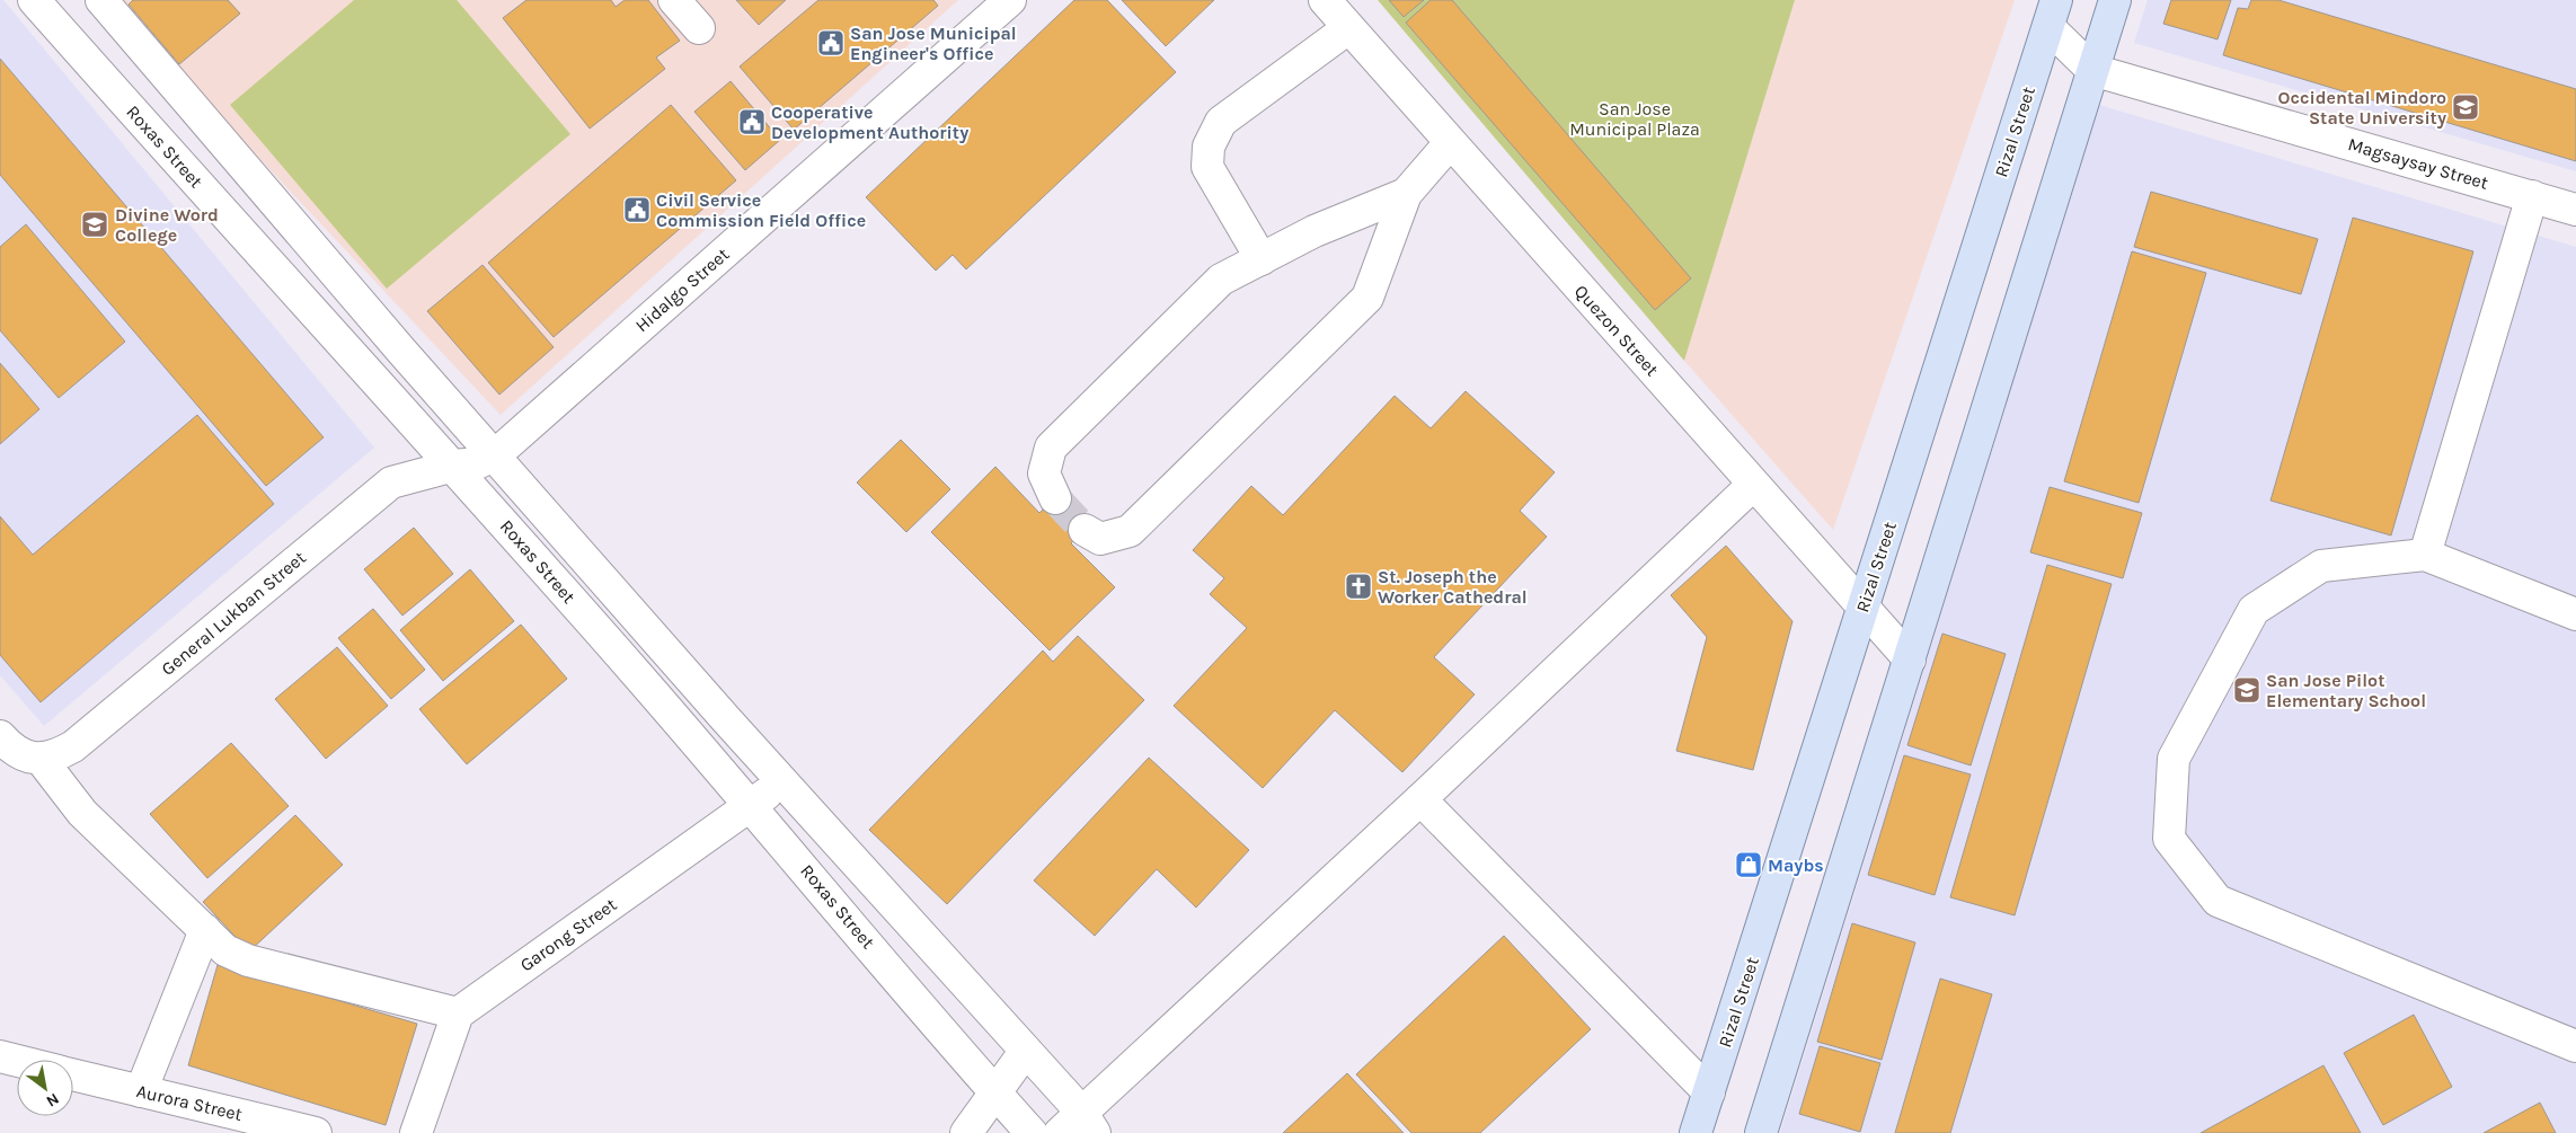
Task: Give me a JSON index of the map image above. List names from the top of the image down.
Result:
{
  "streets": {
    "main road": ["Rizal Street"],
    "street": [
      "Roxas Street",
      "Magsaysay Street",
      "Hidalgo Street",
      "Quezon Street",
      "General Lukban Street",
      "Garong Street",
      "Aurora Street"
    ]
  },
  "crossings": [
    ["Rizal Street", "Magsaysay Street"],
    ["Rizal Street", "Quezon Street"],
    ["Roxas Street", "Hidalgo Street"],
    ["Roxas Street", "General Lukban Street"],
    ["Roxas Street", "Garong Street"],
    ["Hidalgo Street", "General Lukban Street"]
  ],
  "parks": ["San Jose Municipal Plaza"],
  "places": {
    "public building": ["San Jose Municipal Engineer's Office", "Cooperative Development Authority", "Civil Service Commission Field Office"],
    "school or university": ["Occidental Mindoro State University", "Divine Word College", "San Jose Pilot Elementary School"],
    "church": ["St. Joseph the Worker Cathedral"],
    "shop": ["Maybs"]
  },
  "north": "bottom right"
}
